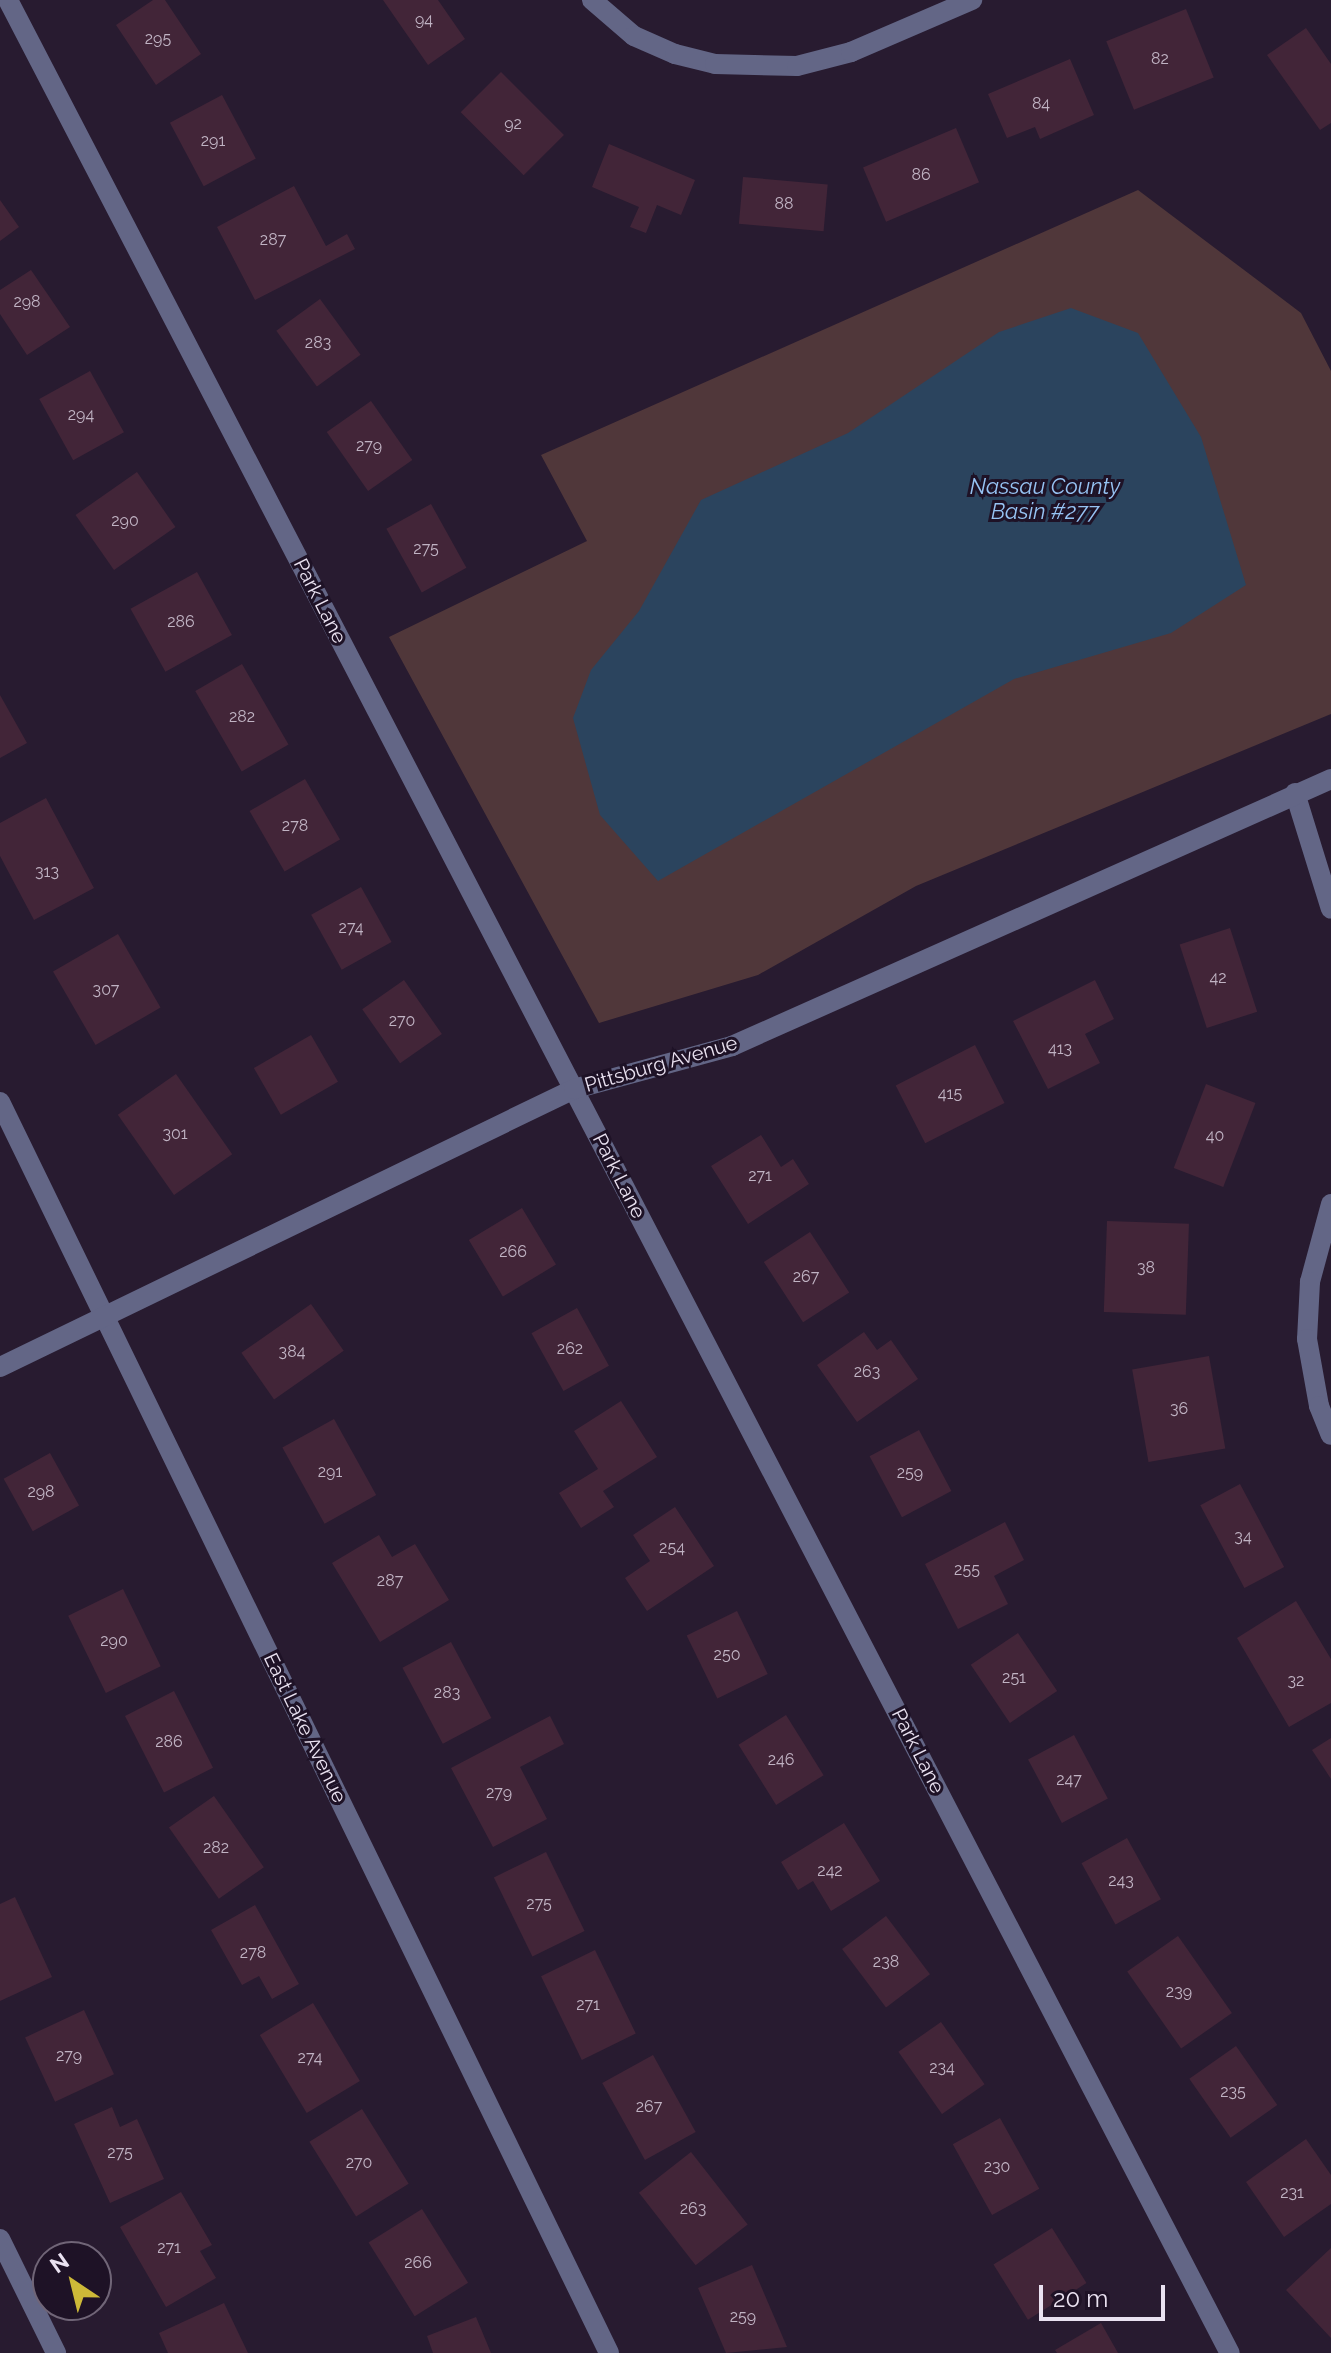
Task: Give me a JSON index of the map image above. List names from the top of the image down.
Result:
{
  "streets": {
    "street": ["Park Lane", "Pittsburg Avenue", "East Lake Avenue"]
  },
  "crossings": [
    ["Park Lane", "Pittsburg Avenue"],
    ["Pittsburg Avenue", "East Lake Avenue"]
  ],
  "water": ["Nassau County Basin #277"],
  "house_numbers": [
    "94",
    "295",
    "82",
    "84",
    "92",
    "291",
    "86",
    "88",
    "287",
    "298",
    "283",
    "294",
    "279",
    "290",
    "275",
    "286",
    "282",
    "278",
    "313",
    "274",
    "42",
    "307",
    "270",
    "413",
    "415",
    "301",
    "40",
    "271",
    "266",
    "38",
    "267",
    "262",
    "384",
    "263",
    "36",
    "291",
    "259",
    "298",
    "34",
    "254",
    "255",
    "287",
    "290",
    "250",
    "251",
    "32",
    "283",
    "286",
    "246",
    "247",
    "279",
    "282",
    "242",
    "243",
    "275",
    "278",
    "238",
    "239",
    "271",
    "279",
    "274",
    "234",
    "235",
    "267",
    "275",
    "270",
    "230",
    "231",
    "263",
    "271",
    "266",
    "259"
  ],
  "scale_bar": "20 m",
  "north": "top left"
}
